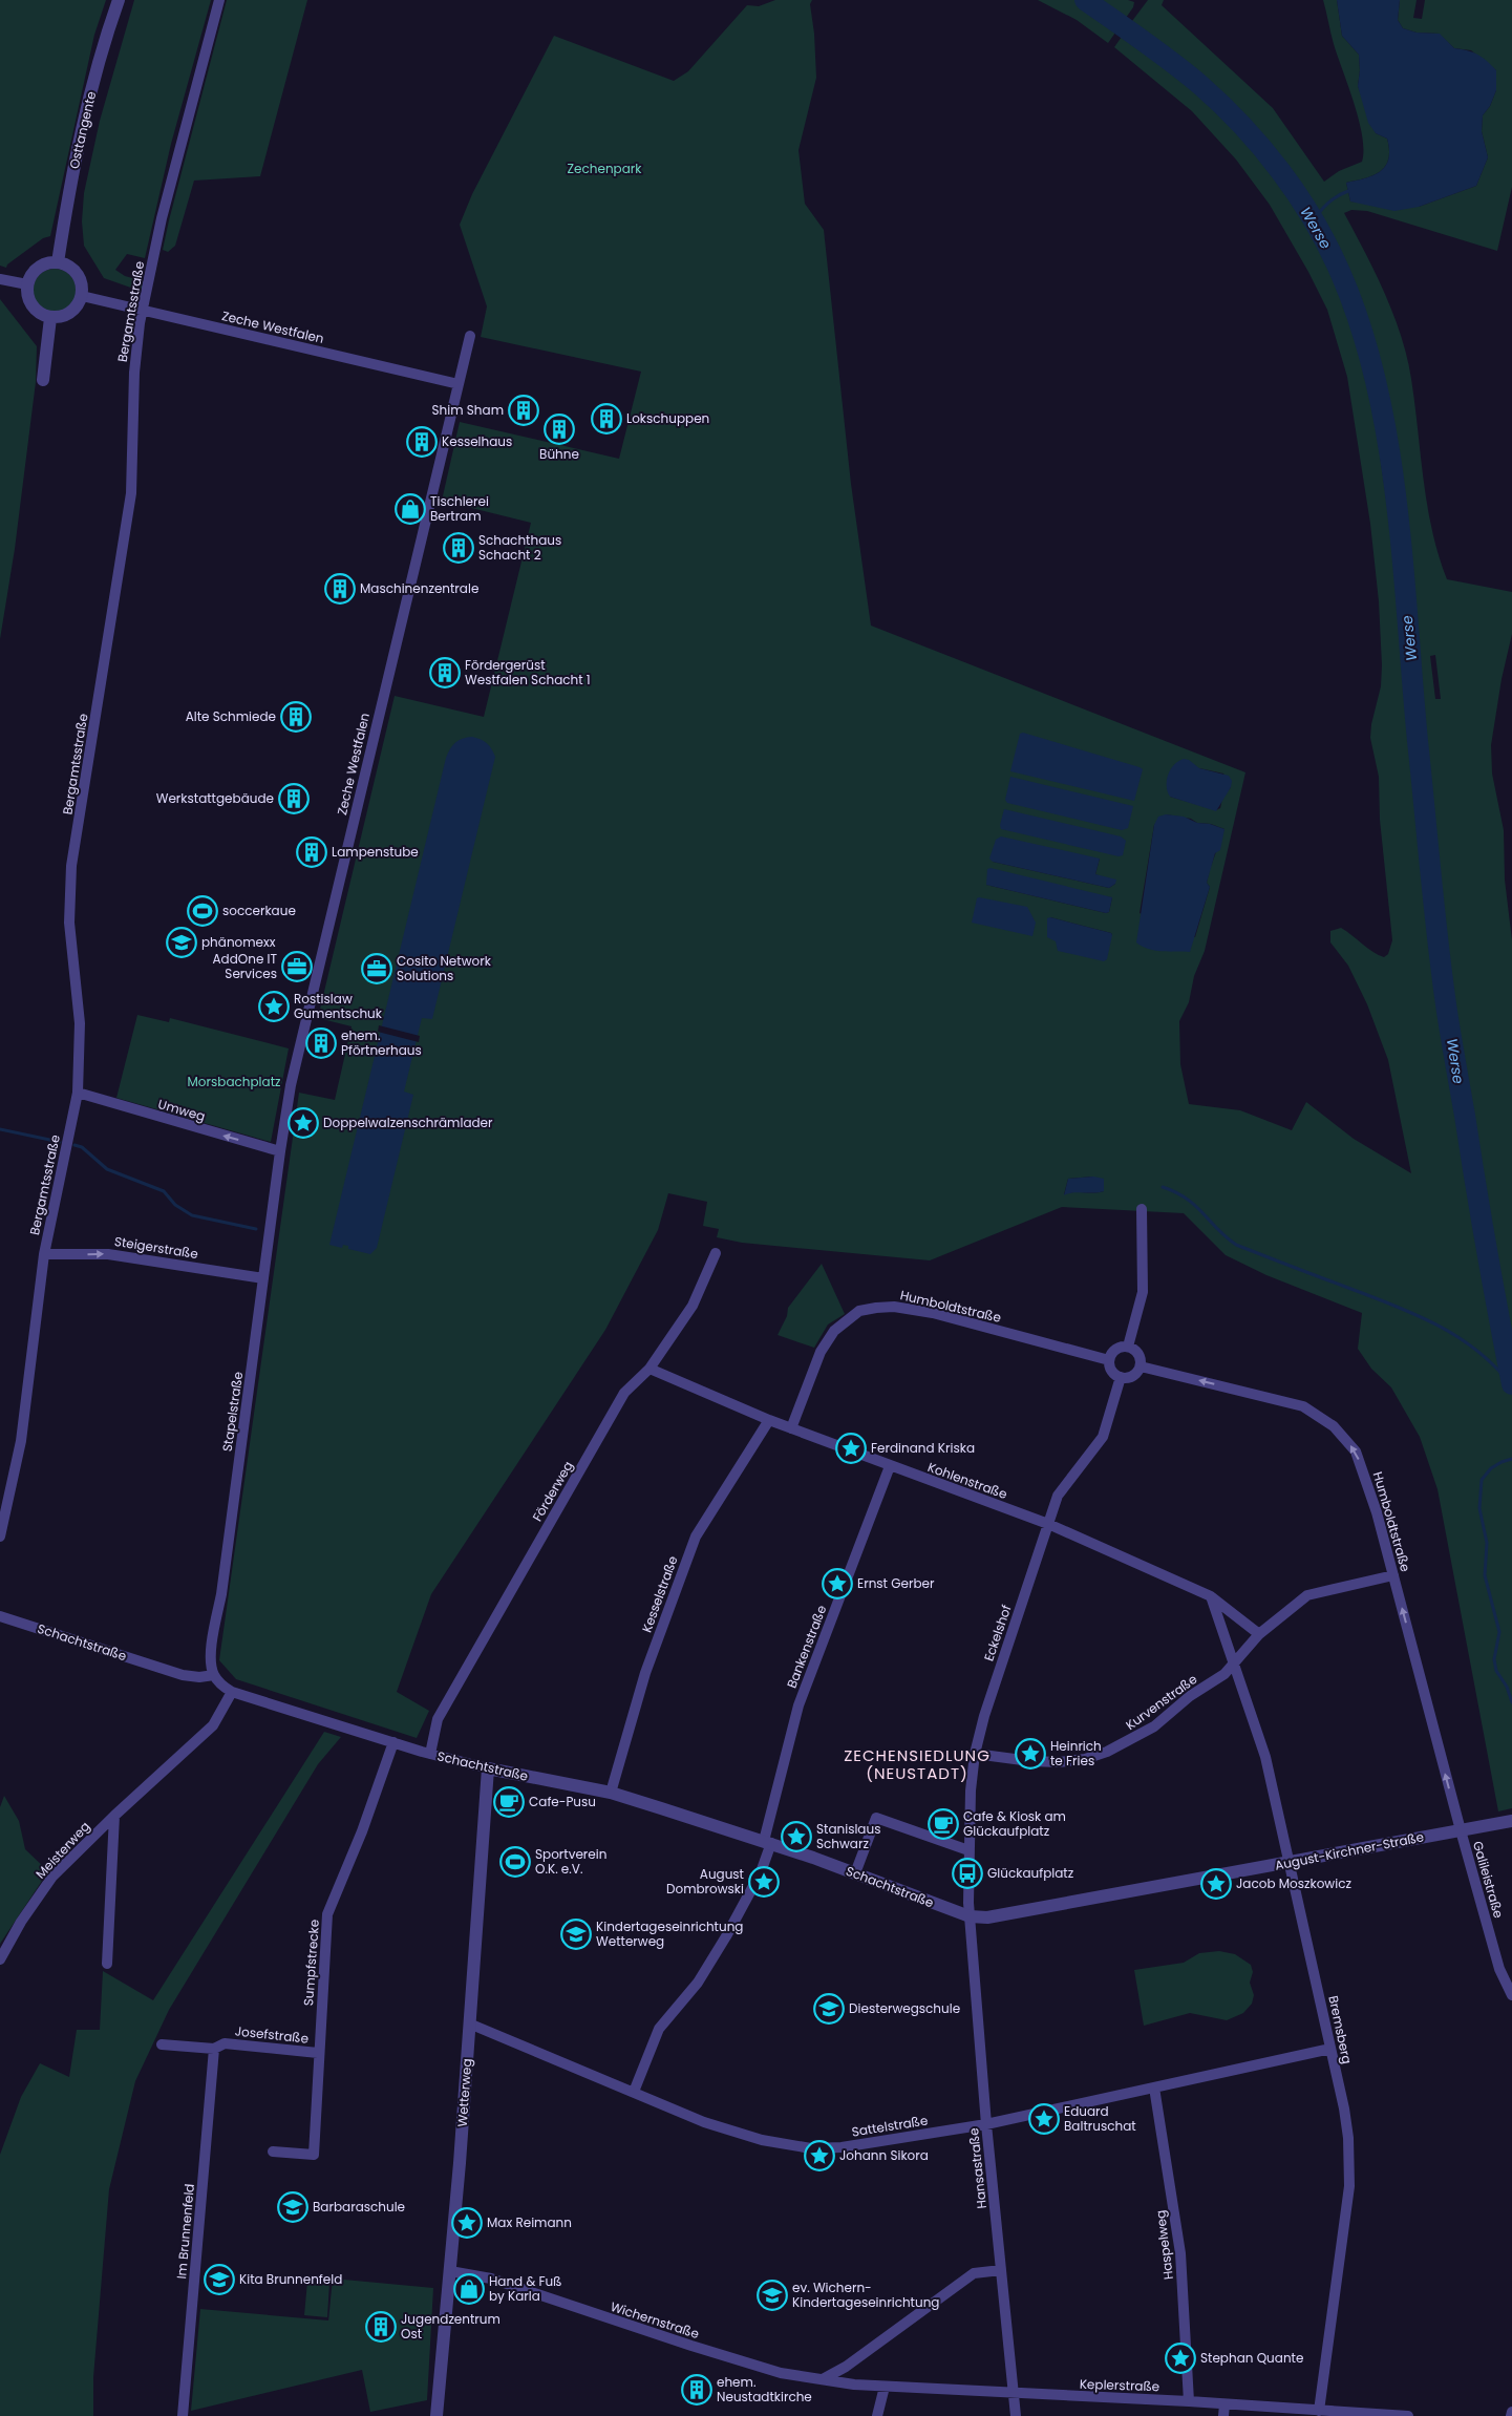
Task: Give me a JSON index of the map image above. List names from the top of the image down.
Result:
{
  "streets": {
    "street": [
      "Osttangente",
      "Bergamtsstraße",
      "Zeche Westfalen",
      "Umweg",
      "Steigerstraße",
      "Humboldtstraße",
      "Stapelstraße",
      "Kohlenstraße",
      "Förderweg",
      "Kesselstraße",
      "Eckelshof",
      "Schachtstraße",
      "Bankenstraße",
      "Kurvenstraße",
      "Meisterweg",
      "August-Kirchner-Straße",
      "Galileistraße",
      "Sumpfstrecke",
      "Bremsberg",
      "Josefstraße",
      "Wetterweg",
      "Sattelstraße",
      "Hansastraße",
      "Im Brunnenfeld",
      "Haspelweg",
      "Wichernstraße",
      "Keplerstraße"
    ]
  },
  "crossings": [
    ["Osttangente", "Zeche Westfalen"],
    ["Bergamtsstraße", "Zeche Westfalen"],
    ["Bergamtsstraße", "Umweg"],
    ["Bergamtsstraße", "Steigerstraße"],
    ["Zeche Westfalen", "Umweg"],
    ["Zeche Westfalen", "Stapelstraße"],
    ["Umweg", "Stapelstraße"],
    ["Steigerstraße", "Stapelstraße"],
    ["Humboldtstraße", "Kohlenstraße"],
    ["Humboldtstraße", "Eckelshof"],
    ["Humboldtstraße", "Kurvenstraße"],
    ["Humboldtstraße", "August-Kirchner-Straße"],
    ["Humboldtstraße", "Galileistraße"],
    ["Stapelstraße", "Schachtstraße"],
    ["Kohlenstraße", "Förderweg"],
    ["Kohlenstraße", "Kesselstraße"],
    ["Kohlenstraße", "Eckelshof"],
    ["Kohlenstraße", "Bankenstraße"],
    ["Kohlenstraße", "Kurvenstraße"],
    ["Förderweg", "Schachtstraße"],
    ["Kesselstraße", "Schachtstraße"],
    ["Eckelshof", "Schachtstraße"],
    ["Eckelshof", "Kurvenstraße"],
    ["Eckelshof", "August-Kirchner-Straße"],
    ["Eckelshof", "Hansastraße"],
    ["Schachtstraße", "Bankenstraße"],
    ["Schachtstraße", "Meisterweg"],
    ["Schachtstraße", "August-Kirchner-Straße"],
    ["Schachtstraße", "Sumpfstrecke"],
    ["Schachtstraße", "Wetterweg"],
    ["Schachtstraße", "Hansastraße"],
    ["Bankenstraße", "Sattelstraße"],
    ["Kurvenstraße", "Bremsberg"],
    ["August-Kirchner-Straße", "Galileistraße"],
    ["August-Kirchner-Straße", "Bremsberg"],
    ["August-Kirchner-Straße", "Hansastraße"],
    ["Sumpfstrecke", "Josefstraße"],
    ["Bremsberg", "Sattelstraße"],
    ["Bremsberg", "Keplerstraße"],
    ["Josefstraße", "Im Brunnenfeld"],
    ["Wetterweg", "Sattelstraße"],
    ["Wetterweg", "Wichernstraße"],
    ["Sattelstraße", "Hansastraße"],
    ["Sattelstraße", "Haspelweg"],
    ["Hansastraße", "Wichernstraße"],
    ["Hansastraße", "Keplerstraße"],
    ["Haspelweg", "Keplerstraße"],
    ["Wichernstraße", "Keplerstraße"]
  ],
  "one_way": ["Umweg", "Steigerstraße", "Humboldtstraße"],
  "districts": ["ZECHENSIEDLUNG (NEUSTADT)"],
  "water": ["Werse"],
  "parks": ["Zechenpark", "Morsbachplatz"],
  "places": {
    "building": [
      "Shim Sham",
      "Lokschuppen",
      "Bühne",
      "Kesselhaus",
      "Schachthaus Schacht 2",
      "Maschinenzentrale",
      "Fördergerüst Westfalen Schacht 1",
      "Alte Schmiede",
      "Werkstattgebäude",
      "Lampenstube",
      "ehem. Pförtnerhaus",
      "Jugendzentrum Ost",
      "ehem. Neustadtkirche"
    ],
    "shop": ["Tischlerei Bertram", "Hand & Fuß by Karla"],
    "sports": ["soccerkaue", "Sportverein O.K. e.V."],
    "school or university": [
      "phänomexx",
      "Kindertageseinrichtung Wetterweg",
      "Diesterwegschule",
      "Barbaraschule",
      "Kita Brunnenfeld",
      "ev. Wichern- Kindertageseinrichtung"
    ],
    "office": ["AddOne IT Services", "Cosito Network Solutions"],
    "place": [
      "Rostislaw Gumentschuk",
      "Doppelwalzenschrämlader",
      "Ferdinand Kriska",
      "Ernst Gerber",
      "Heinrich te Fries",
      "Stanislaus Schwarz",
      "August Dombrowski",
      "Jacob Moszkowicz",
      "Eduard Baltruschat",
      "Johann Sikora",
      "Max Reimann",
      "Stephan Quante"
    ],
    "cafe": ["Cafe-Pusu", "Cafe & Kiosk am Glückaufplatz"],
    "bus stop": ["Glückaufplatz"]
  }
}
